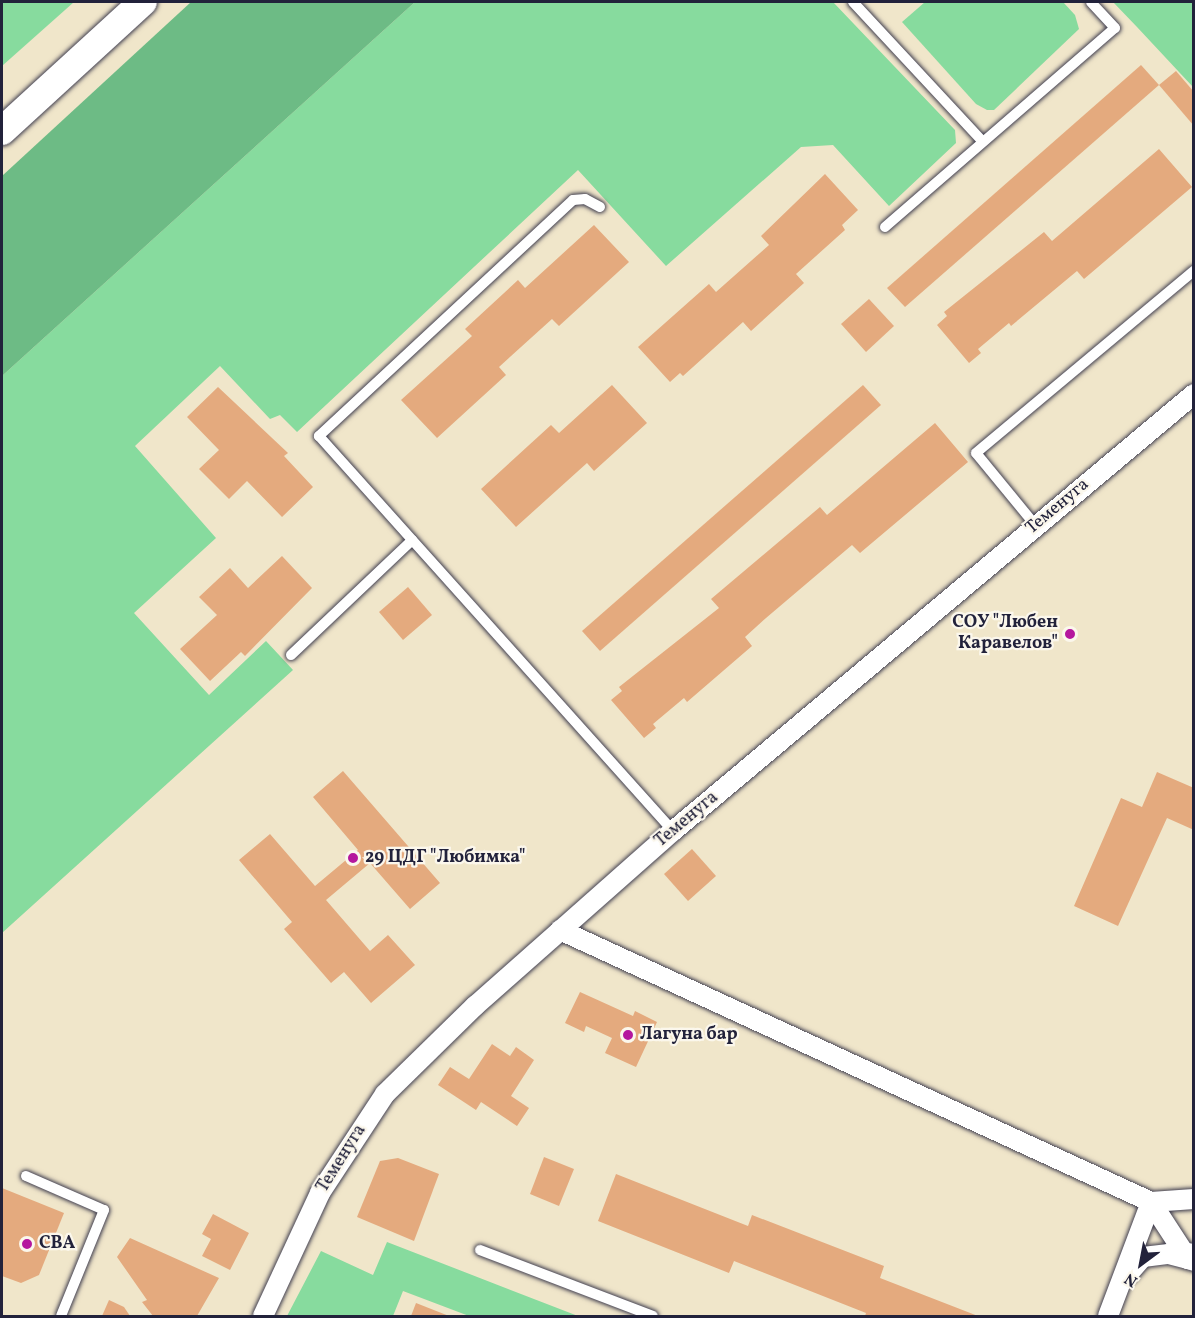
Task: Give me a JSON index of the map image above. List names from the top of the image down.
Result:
{
  "streets": {
    "street": ["Теменуга"]
  },
  "places": [
    "СОУ \"Любен Каравелов\"",
    "29 ЦДГ \"Любимка\"",
    "Лагуна бар",
    "CBA"
  ],
  "north": "bottom left"
}
